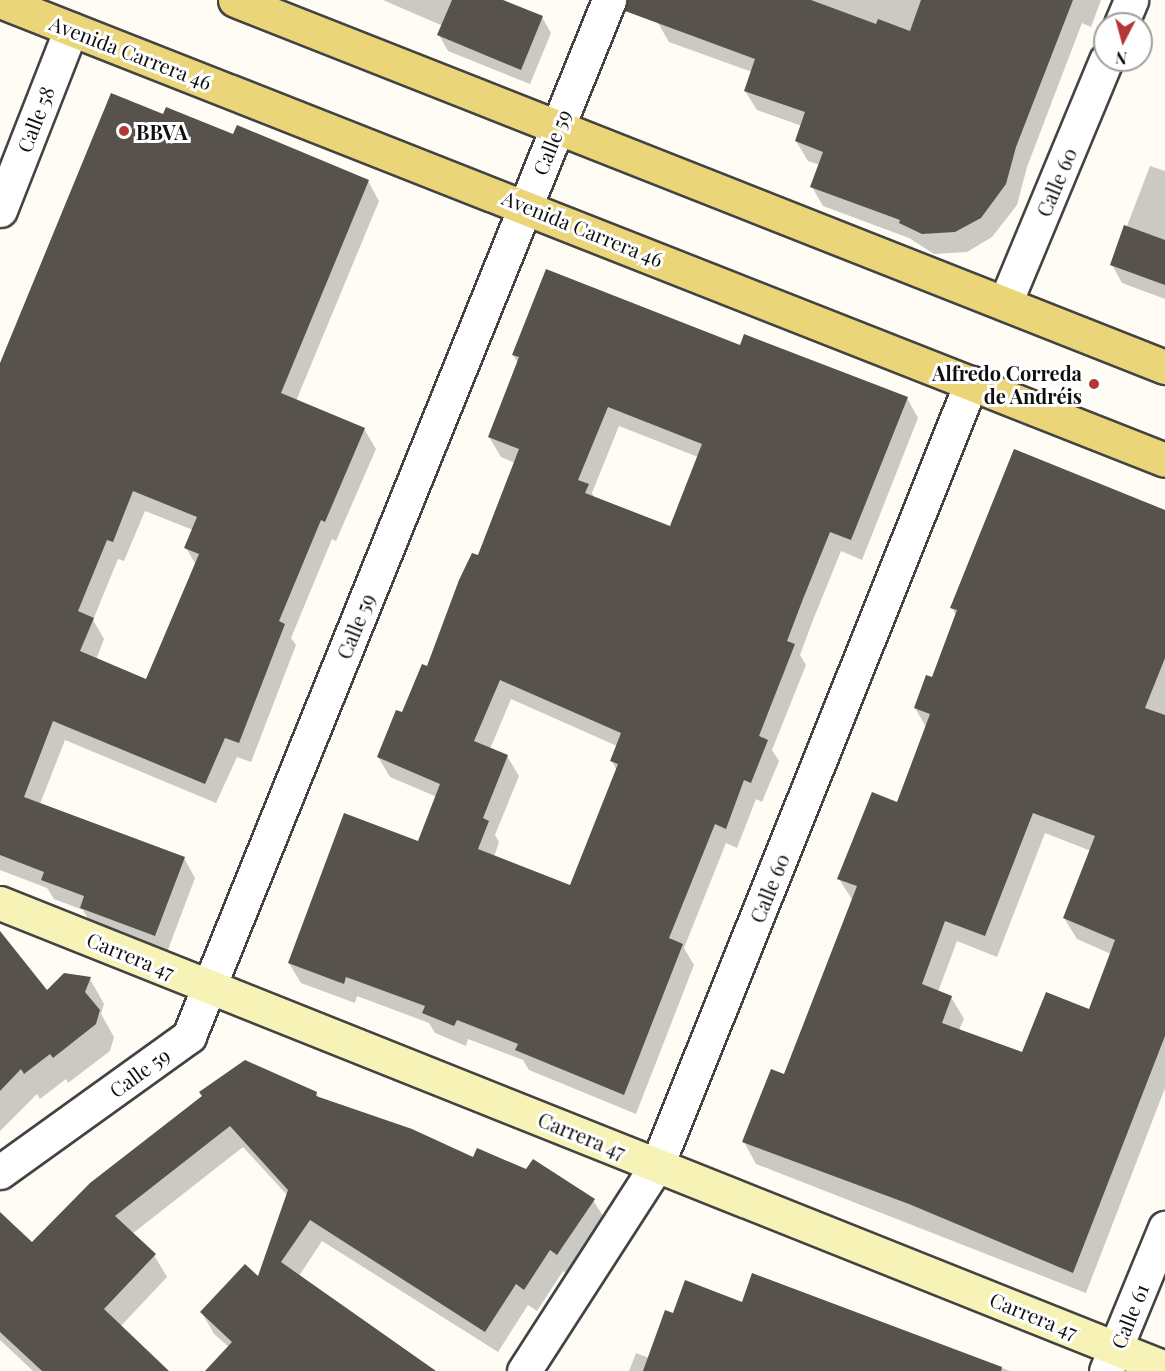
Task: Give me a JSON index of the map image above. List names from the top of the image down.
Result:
{
  "streets": {
    "main road": ["Avenida Carrera 46"],
    "street": [
      "Calle 58",
      "Calle 59",
      "Calle 60",
      "Carrera 47",
      "Calle 61"
    ]
  },
  "crossings": [
    ["Avenida Carrera 46", "Calle 58"],
    ["Avenida Carrera 46", "Calle 59"],
    ["Avenida Carrera 46", "Calle 60"],
    ["Calle 59", "Carrera 47"],
    ["Calle 60", "Carrera 47"],
    ["Carrera 47", "Calle 61"]
  ],
  "places": ["BBVA", "Alfredo Correda de Andréis"],
  "north": "bottom"
}
